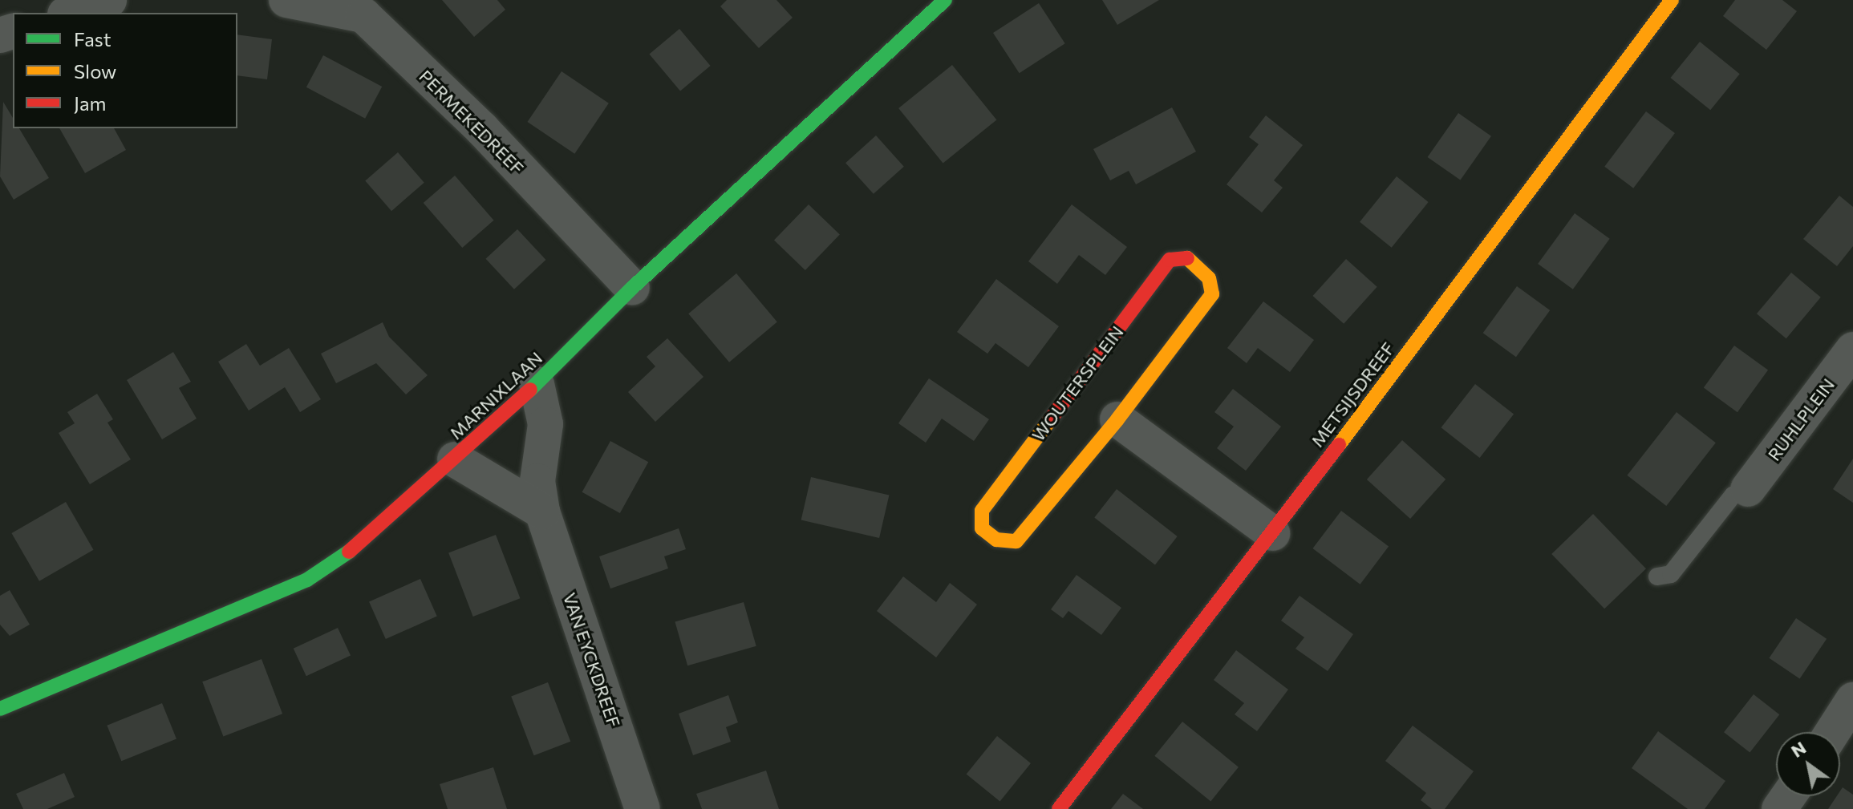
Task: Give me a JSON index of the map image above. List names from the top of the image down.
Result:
{
  "streets": {
    "street": [
      "PERMEKEDREEF",
      "WOUTERSPLEIN",
      "METSIJSDREEF",
      "MARNIXLAAN",
      "RUHLPLEIN",
      "VAN EYCKDREEF"
    ]
  },
  "crossings": [
    ["PERMEKEDREEF", "MARNIXLAAN"],
    ["MARNIXLAAN", "VAN EYCKDREEF"]
  ],
  "legend": ["Fast", "Slow", "Jam"],
  "north": "top left"
}
